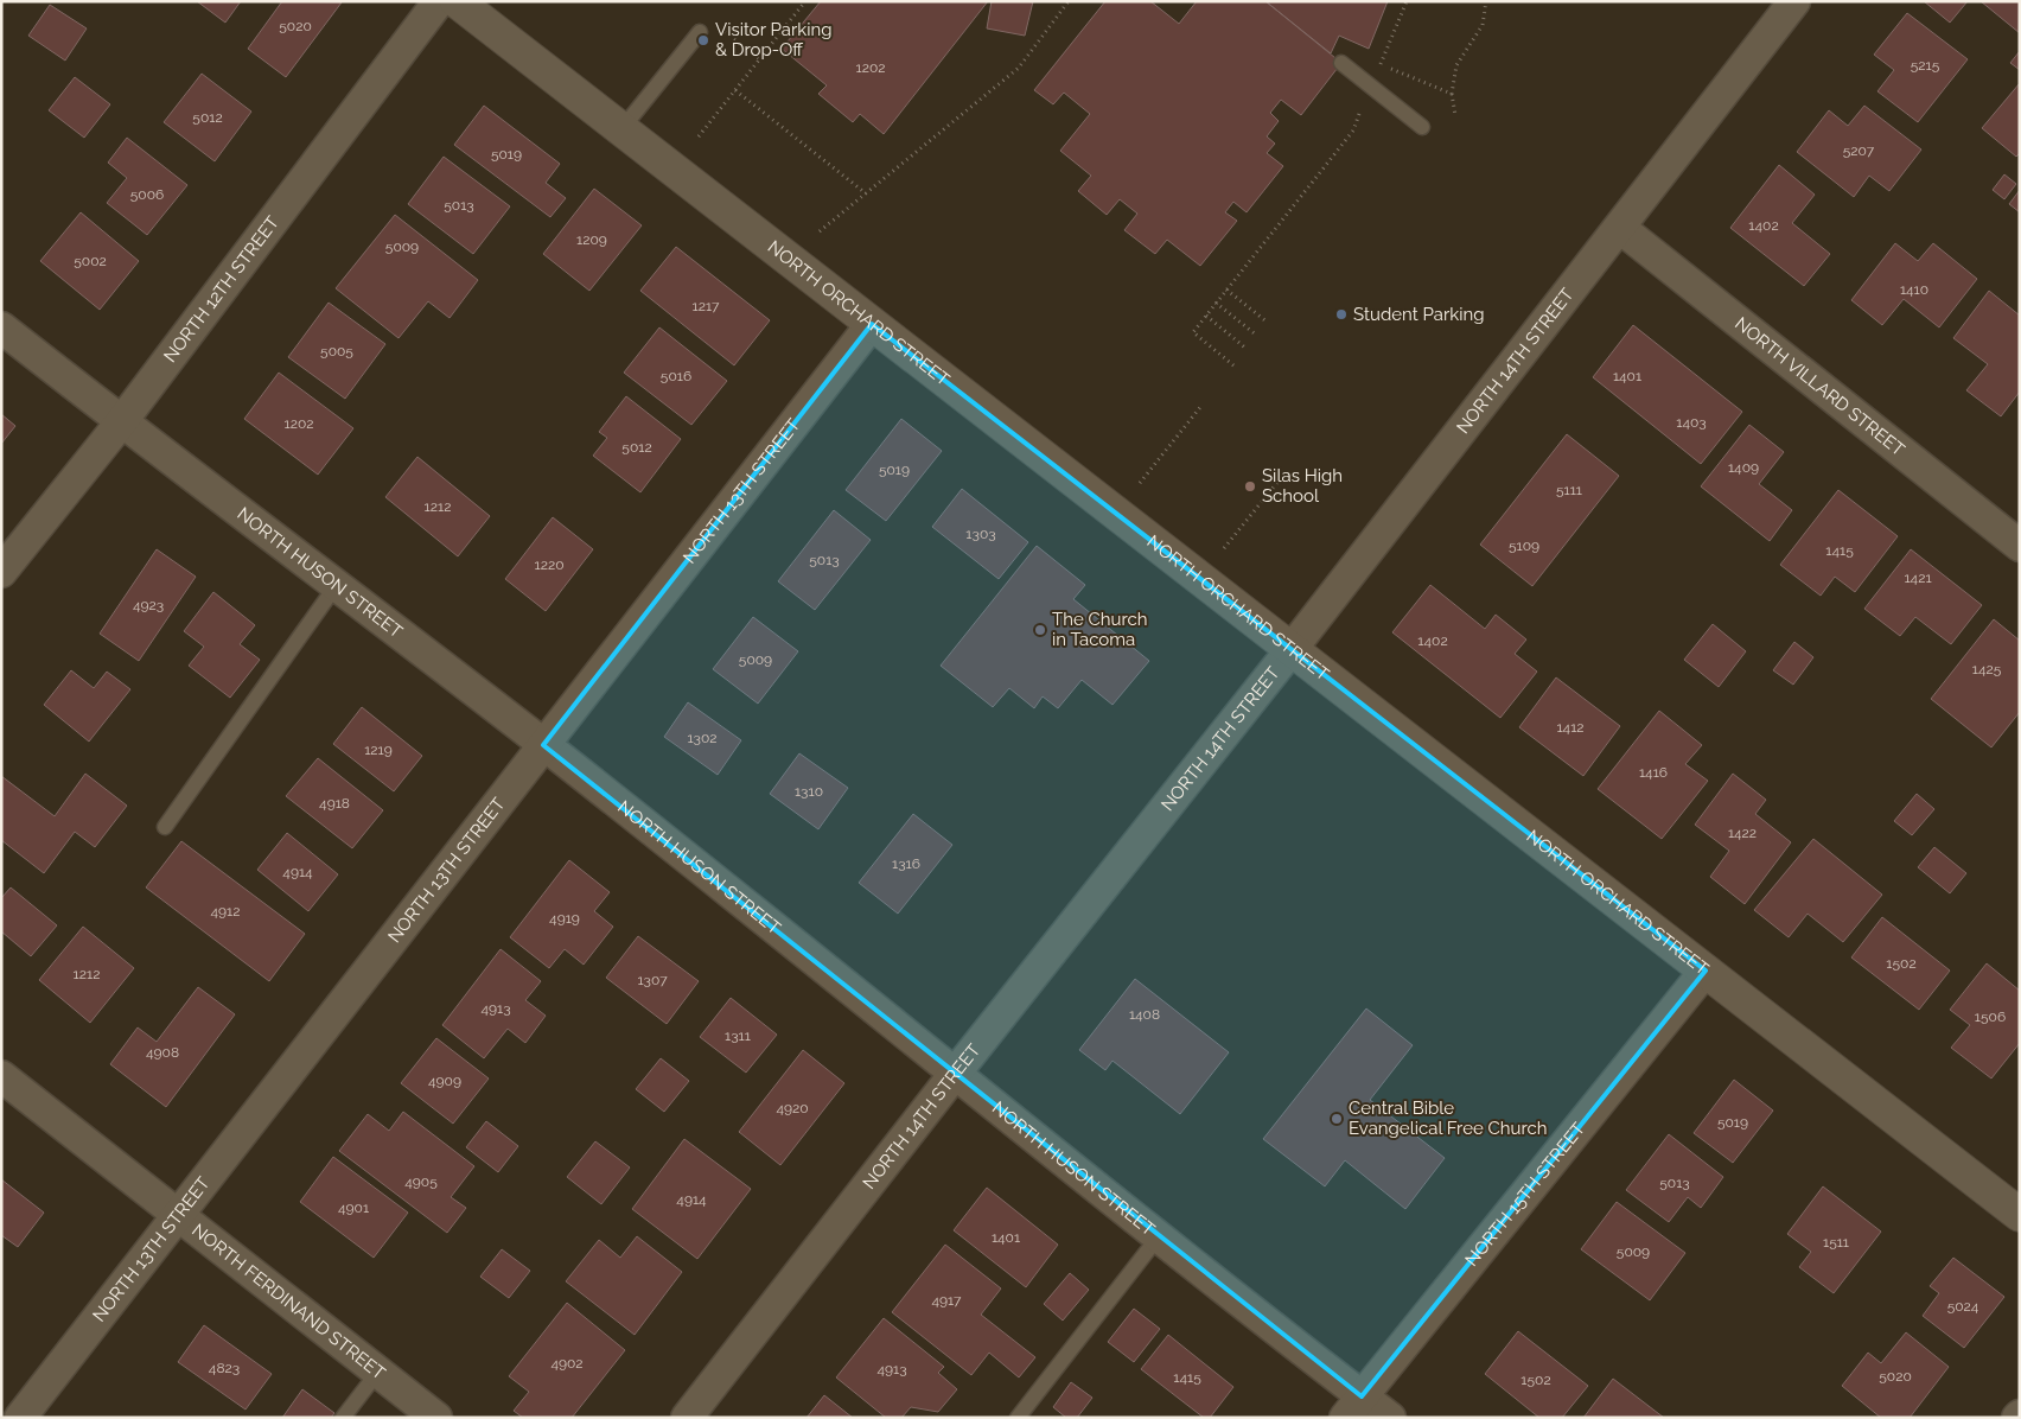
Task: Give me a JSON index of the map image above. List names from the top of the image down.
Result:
{
  "streets": {
    "street": [
      "NORTH 12TH STREET",
      "NORTH ORCHARD STREET",
      "NORTH 14TH STREET",
      "NORTH VILLARD STREET",
      "NORTH 13TH STREET",
      "NORTH HUSON STREET",
      "NORTH 15TH STREET",
      "NORTH FERDINAND STREET"
    ]
  },
  "crossings": [
    ["NORTH 12TH STREET", "NORTH HUSON STREET"],
    ["NORTH ORCHARD STREET", "NORTH 14TH STREET"],
    ["NORTH ORCHARD STREET", "NORTH 13TH STREET"],
    ["NORTH ORCHARD STREET", "NORTH 15TH STREET"],
    ["NORTH 14TH STREET", "NORTH VILLARD STREET"],
    ["NORTH 14TH STREET", "NORTH HUSON STREET"],
    ["NORTH 13TH STREET", "NORTH HUSON STREET"],
    ["NORTH 13TH STREET", "NORTH FERDINAND STREET"],
    ["NORTH HUSON STREET", "NORTH 15TH STREET"]
  ],
  "places": [
    "Visitor Parking & Drop-Off",
    "Student Parking",
    "Silas High School",
    "The Church in Tacoma",
    "Central Bible Evangelical Free Church"
  ],
  "house_numbers": [
    "5020",
    "5215",
    "1202",
    "5012",
    "5207",
    "5019",
    "5006",
    "5013",
    "1402",
    "1209",
    "5009",
    "5002",
    "1410",
    "1217",
    "5005",
    "5016",
    "1401",
    "1403",
    "1202",
    "5012",
    "1409",
    "5019",
    "5111",
    "1212",
    "1303",
    "5109",
    "1415",
    "5013",
    "1220",
    "1421",
    "4923",
    "1402",
    "5009",
    "1425",
    "1412",
    "1302",
    "1219",
    "1416",
    "1310",
    "4918",
    "1422",
    "1316",
    "4914",
    "4912",
    "4919",
    "1502",
    "1212",
    "1307",
    "4913",
    "1408",
    "1506",
    "1311",
    "4908",
    "4909",
    "4920",
    "5019",
    "4905",
    "5013",
    "4914",
    "4901",
    "1401",
    "1511",
    "5009",
    "4917",
    "5024",
    "4902",
    "4823",
    "4913",
    "5020",
    "1415",
    "1502"
  ]
}
